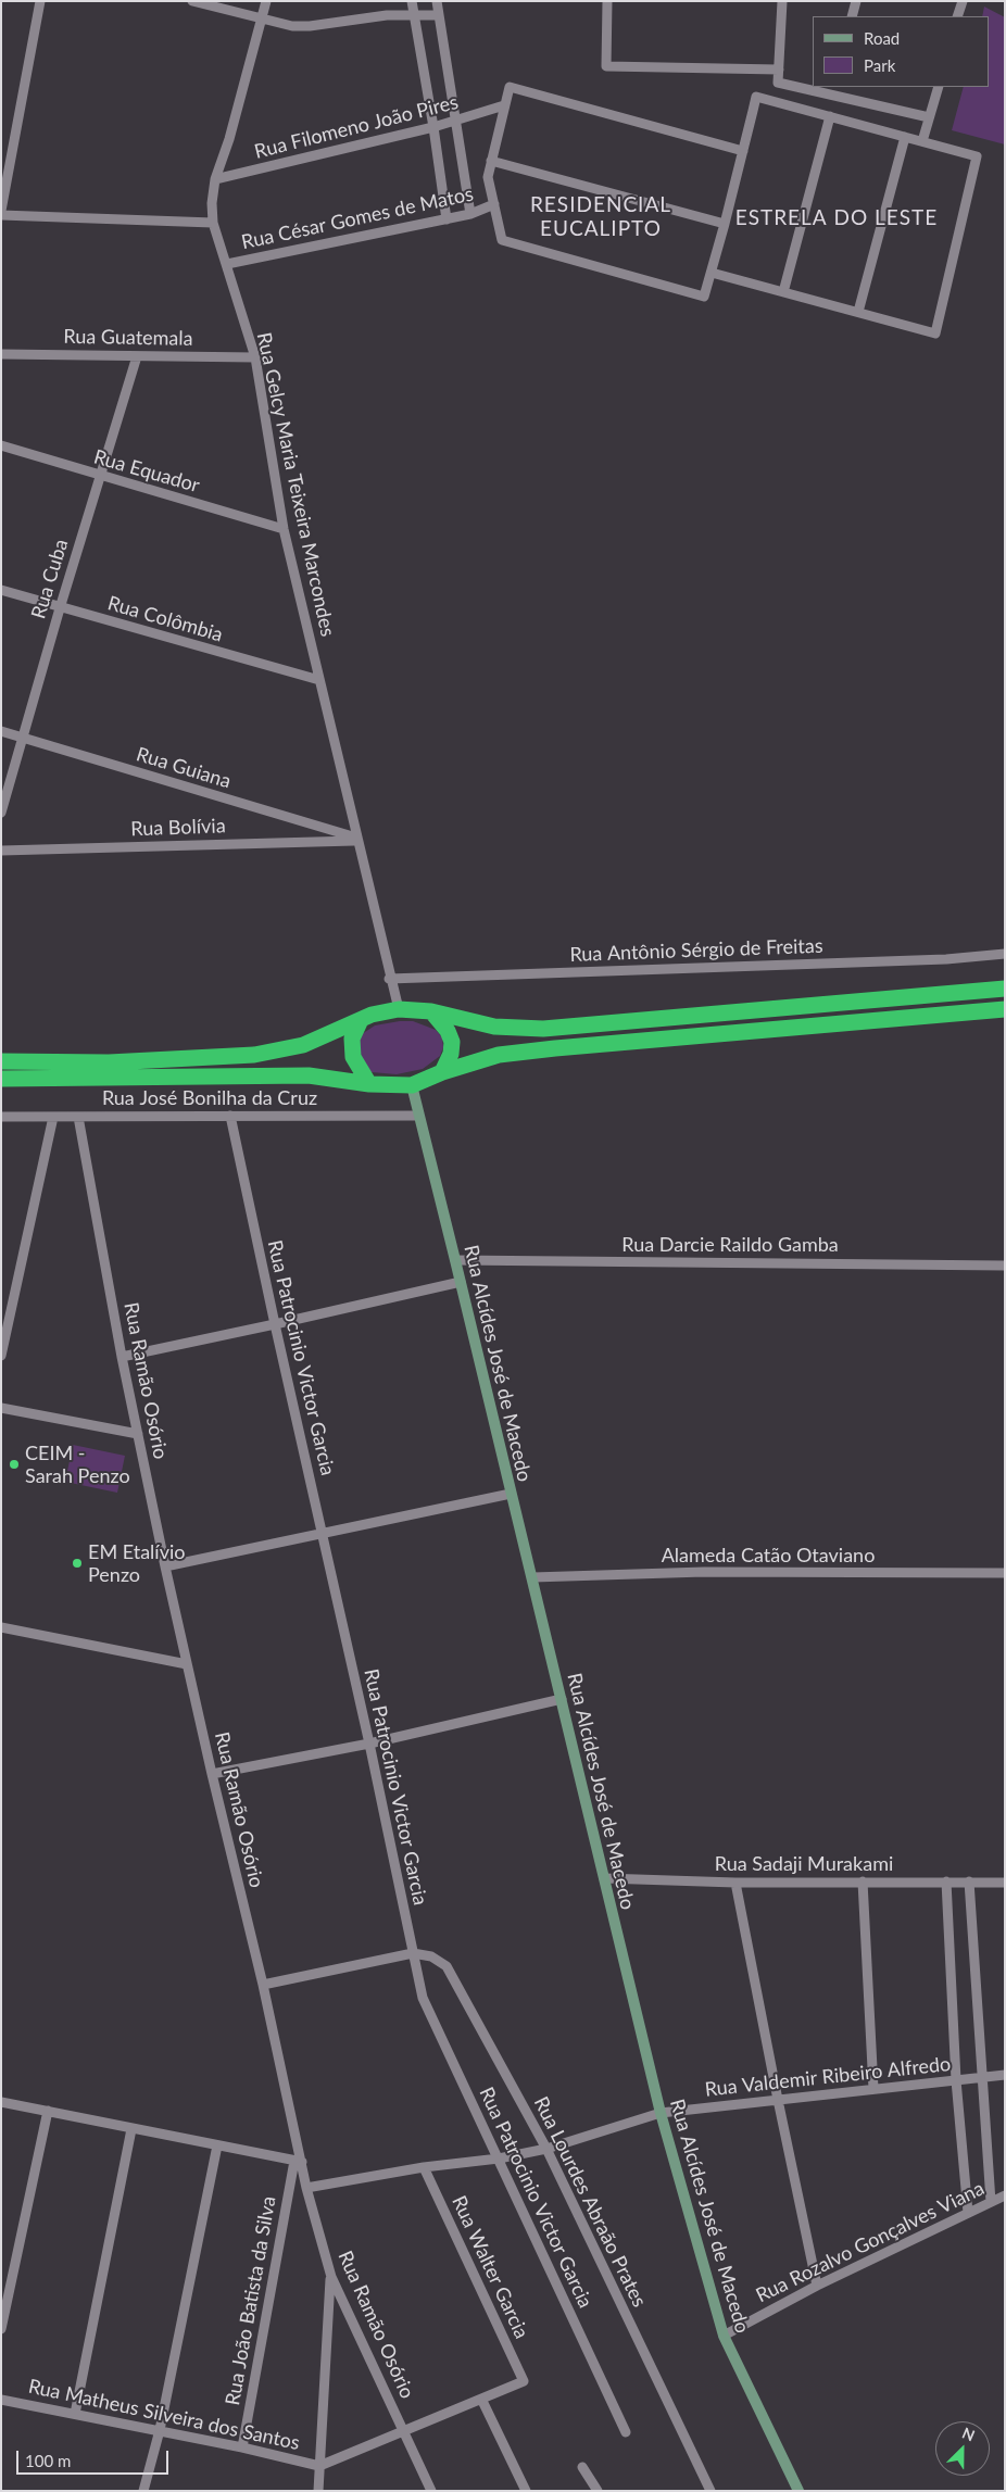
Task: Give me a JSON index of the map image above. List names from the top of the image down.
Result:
{
  "streets": {
    "street": [
      "Rua Filomeno João Pires",
      "Rua César Gomes de Matos",
      "Rua Guatemala",
      "Rua Equador",
      "Rua Gelcy Maria Teixeira Marcondes",
      "Rua Cuba",
      "Rua Colômbia",
      "Rua Guiana",
      "Rua Bolívia",
      "Rua Antônio Sérgio de Freitas",
      "Rua José Bonilha da Cruz",
      "Rua Darcie Raildo Gamba",
      "Rua Patrocinio Victor Garcia",
      "Rua Alcídes José de Macedo",
      "Rua Ramão Osório",
      "Alameda Catão Otaviano",
      "Rua Sadaji Murakami",
      "Rua Valdemir Ribeiro Alfredo",
      "Rua Lourdes Abraão Prates",
      "Rua Rozalvo Gonçalves Viana",
      "Rua Walter Garcia",
      "Rua João Batista da Silva",
      "Rua Matheus Silveira dos Santos"
    ]
  },
  "crossings": [
    ["Rua Filomeno João Pires", "Rua Gelcy Maria Teixeira Marcondes"],
    ["Rua César Gomes de Matos", "Rua Gelcy Maria Teixeira Marcondes"],
    ["Rua Guatemala", "Rua Gelcy Maria Teixeira Marcondes"],
    ["Rua Guatemala", "Rua Cuba"],
    ["Rua Equador", "Rua Gelcy Maria Teixeira Marcondes"],
    ["Rua Equador", "Rua Cuba"],
    ["Rua Gelcy Maria Teixeira Marcondes", "Rua Colômbia"],
    ["Rua Gelcy Maria Teixeira Marcondes", "Rua Guiana"],
    ["Rua Gelcy Maria Teixeira Marcondes", "Rua Bolívia"],
    ["Rua Gelcy Maria Teixeira Marcondes", "Rua Antônio Sérgio de Freitas"],
    ["Rua Gelcy Maria Teixeira Marcondes", "Rua Alcídes José de Macedo"],
    ["Rua Cuba", "Rua Colômbia"],
    ["Rua Cuba", "Rua Guiana"],
    ["Rua Guiana", "Rua Bolívia"],
    ["Rua José Bonilha da Cruz", "Rua Patrocinio Victor Garcia"],
    ["Rua José Bonilha da Cruz", "Rua Alcídes José de Macedo"],
    ["Rua José Bonilha da Cruz", "Rua Ramão Osório"],
    ["Rua Darcie Raildo Gamba", "Rua Alcídes José de Macedo"],
    ["Rua Patrocinio Victor Garcia", "Rua Valdemir Ribeiro Alfredo"],
    ["Rua Patrocinio Victor Garcia", "Rua Lourdes Abraão Prates"],
    ["Rua Alcídes José de Macedo", "Alameda Catão Otaviano"],
    ["Rua Alcídes José de Macedo", "Rua Sadaji Murakami"],
    ["Rua Alcídes José de Macedo", "Rua Valdemir Ribeiro Alfredo"],
    ["Rua Alcídes José de Macedo", "Rua Rozalvo Gonçalves Viana"],
    ["Rua Ramão Osório", "Rua Valdemir Ribeiro Alfredo"],
    ["Rua Ramão Osório", "Rua João Batista da Silva"],
    ["Rua Valdemir Ribeiro Alfredo", "Rua Lourdes Abraão Prates"],
    ["Rua Valdemir Ribeiro Alfredo", "Rua Walter Garcia"],
    ["Rua João Batista da Silva", "Rua Matheus Silveira dos Santos"]
  ],
  "districts": ["RESIDENCIAL EUCALIPTO", "ESTRELA DO LESTE"],
  "places": ["CEIM - Sarah Penzo", "EM Etalívio Penzo"],
  "legend": ["Road", "Park"],
  "scale_bar": "100 m",
  "north": "top right"
}
